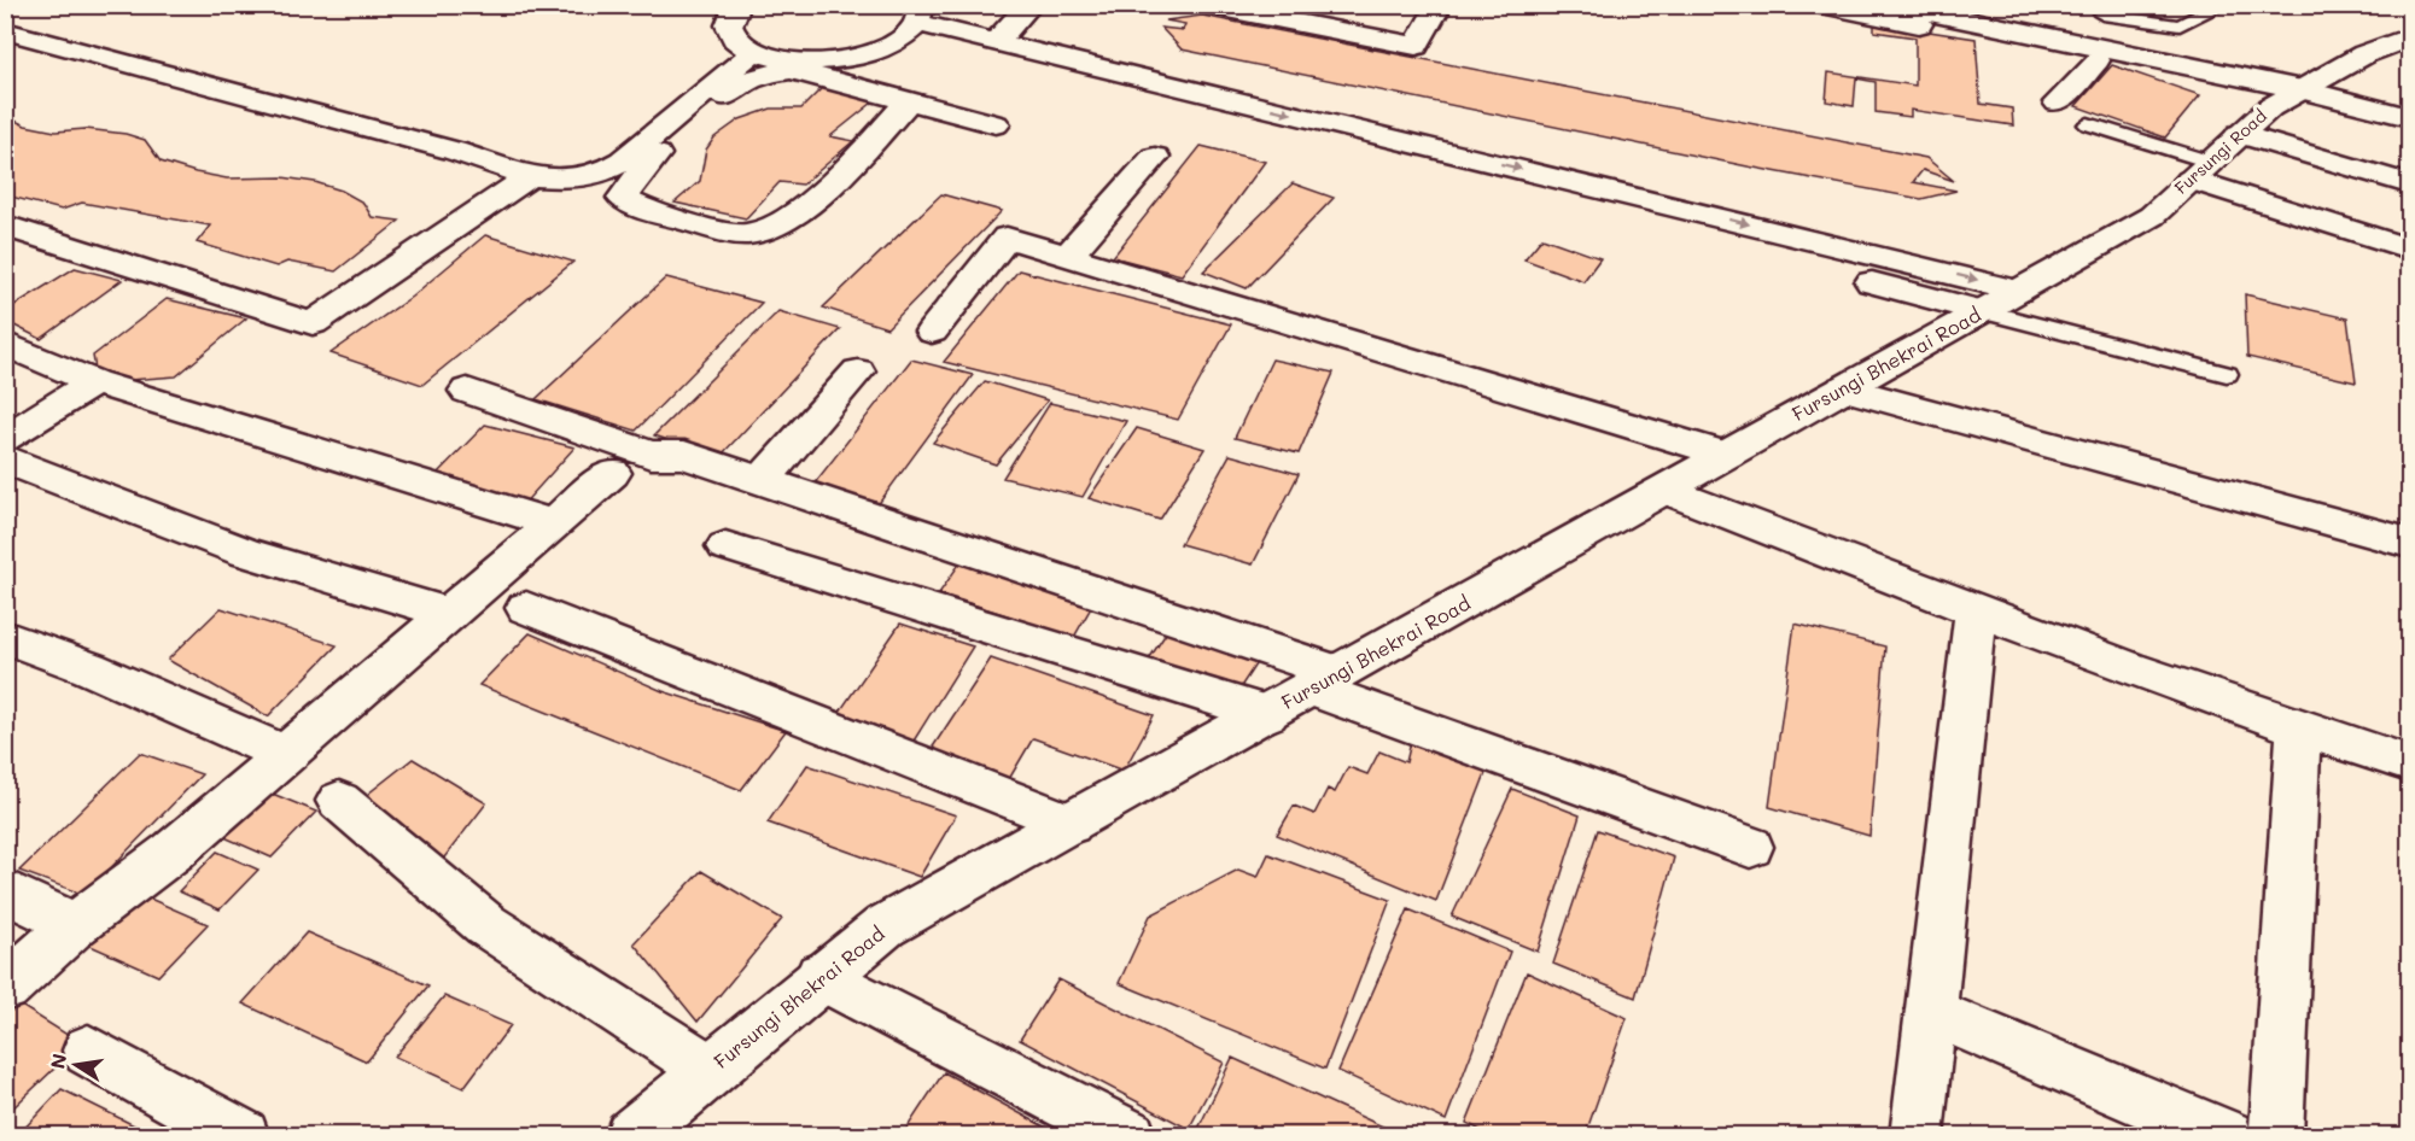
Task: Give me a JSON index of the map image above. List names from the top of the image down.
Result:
{
  "streets": {
    "street": ["Fursungi Road", "Fursungi Bhekrai Road"]
  },
  "crossings": [
    ["Fursungi Road", "Fursungi Bhekrai Road"]
  ],
  "north": "left"
}
